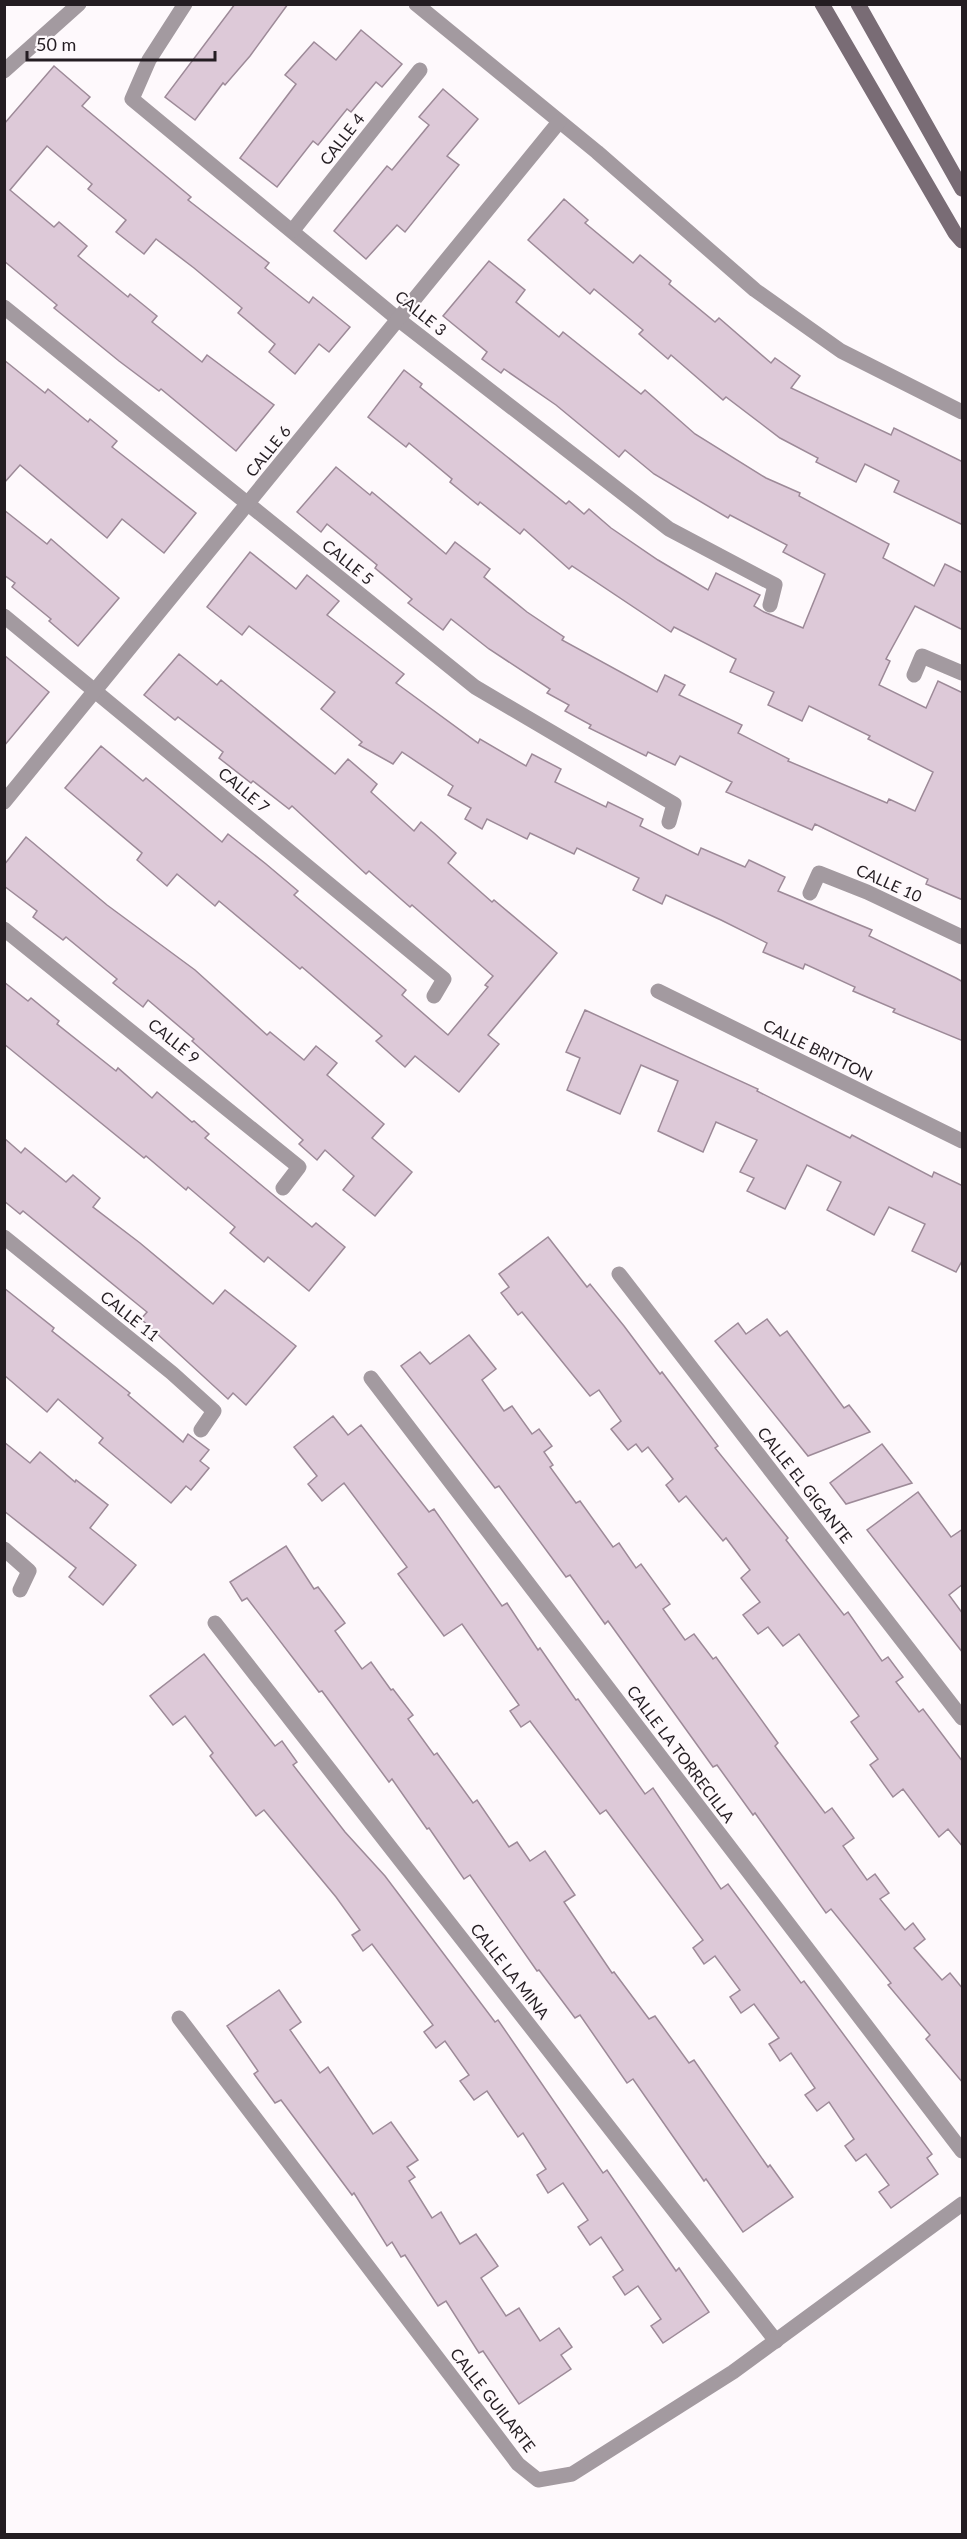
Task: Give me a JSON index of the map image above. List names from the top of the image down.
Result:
{
  "streets": {
    "street": [
      "CALLE 4",
      "CALLE 3",
      "CALLE 6",
      "CALLE 5",
      "CALLE 7",
      "CALLE 10",
      "CALLE 9",
      "CALLE BRITTON",
      "CALLE 11",
      "CALLE EL GIGANTE",
      "CALLE LA TORRECILLA",
      "CALLE LA MINA",
      "CALLE GUILARTE"
    ]
  },
  "crossings": [
    ["CALLE 4", "CALLE 3"],
    ["CALLE 3", "CALLE 6"],
    ["CALLE 6", "CALLE 5"],
    ["CALLE 6", "CALLE 7"],
    ["CALLE LA MINA", "CALLE GUILARTE"]
  ],
  "scale_bar": "50 m"
}
